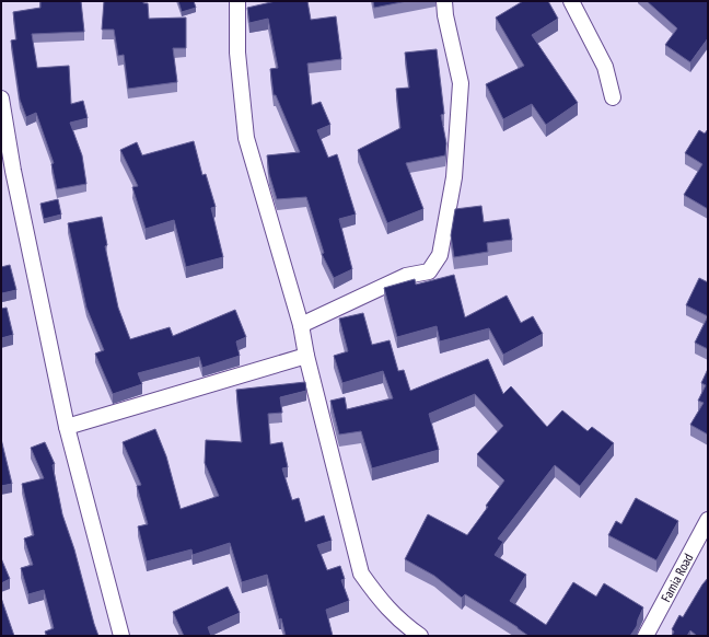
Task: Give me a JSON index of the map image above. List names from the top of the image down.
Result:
{
  "streets": {
    "street": ["Famia Road"]
  }
}
